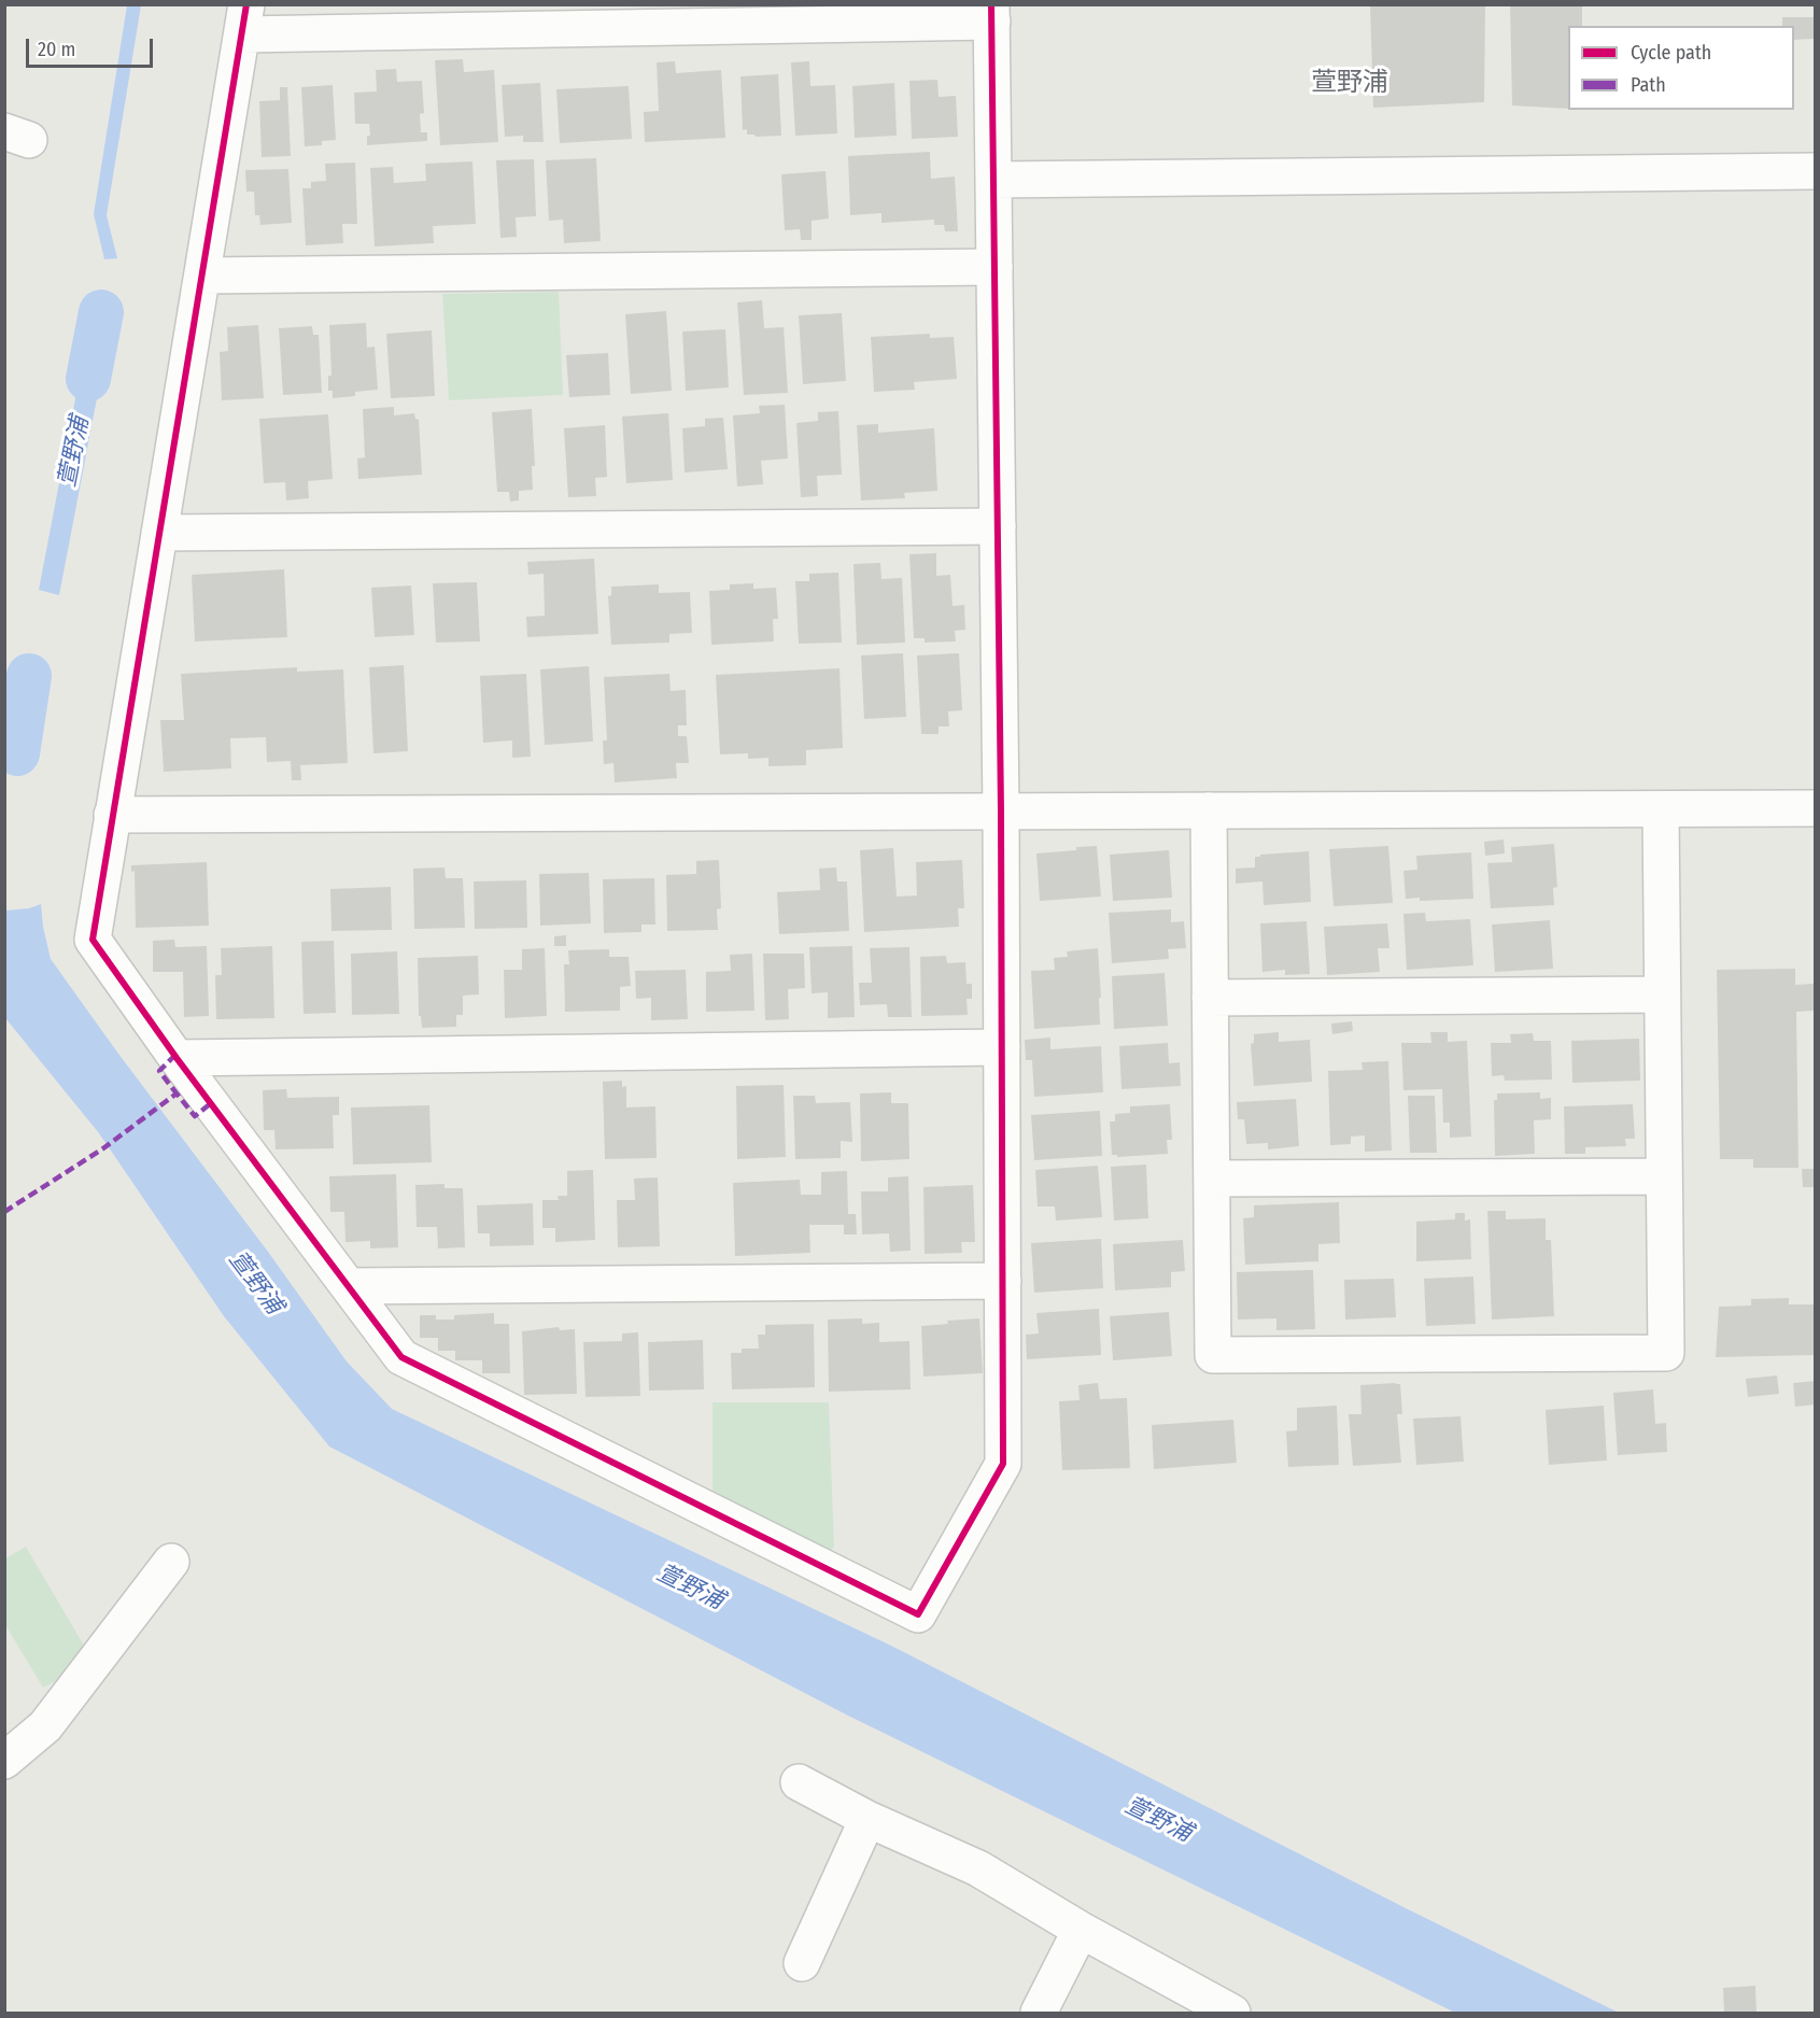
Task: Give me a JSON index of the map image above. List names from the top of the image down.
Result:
{
  "districts": ["萱野浦"],
  "water": ["萱野浦"],
  "legend": ["Cycle path", "Path"],
  "scale_bar": "20 m"
}
